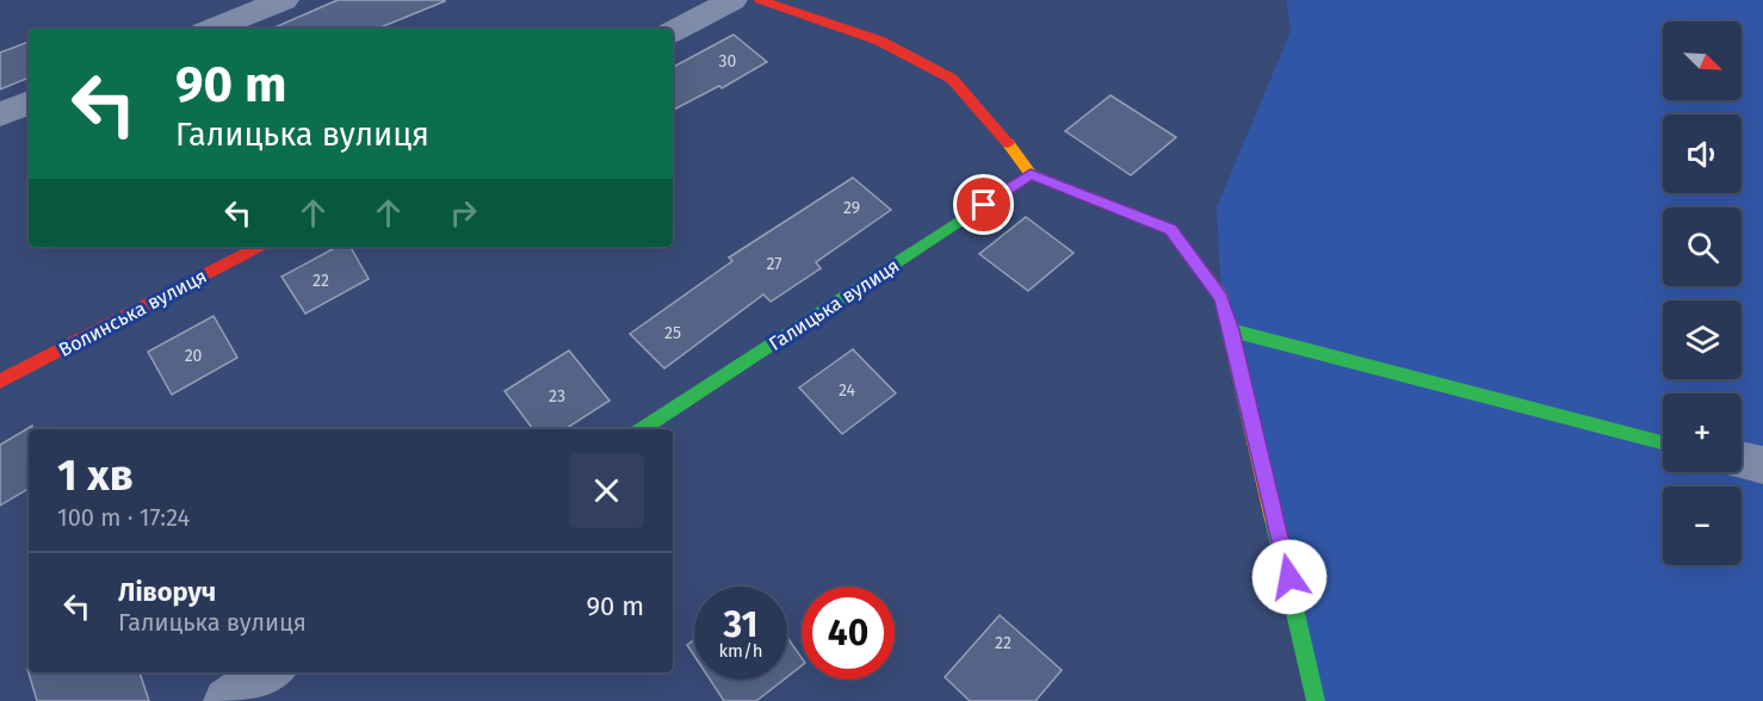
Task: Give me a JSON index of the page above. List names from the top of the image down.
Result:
{
  "streets": {
    "street": ["Галицька вулиця", "Волинська вулиця"]
  },
  "house_numbers": [
    "30",
    "29",
    "27",
    "22",
    "25",
    "20",
    "24",
    "23",
    "22"
  ],
  "north": "bottom right",
  "page": {
    "map_buttons": ["+", "−"],
    "turn": ["90 m", "Галицька вулиця"],
    "heading": ["1 хв", "100 m · 17:24"],
    "list": [
      {
        "name": "Ліворуч",
        "note": "Галицька вулиця",
        "value": "90 m"
      }
    ],
    "speed": "31 km/h",
    "limit": "40"
  }
}
